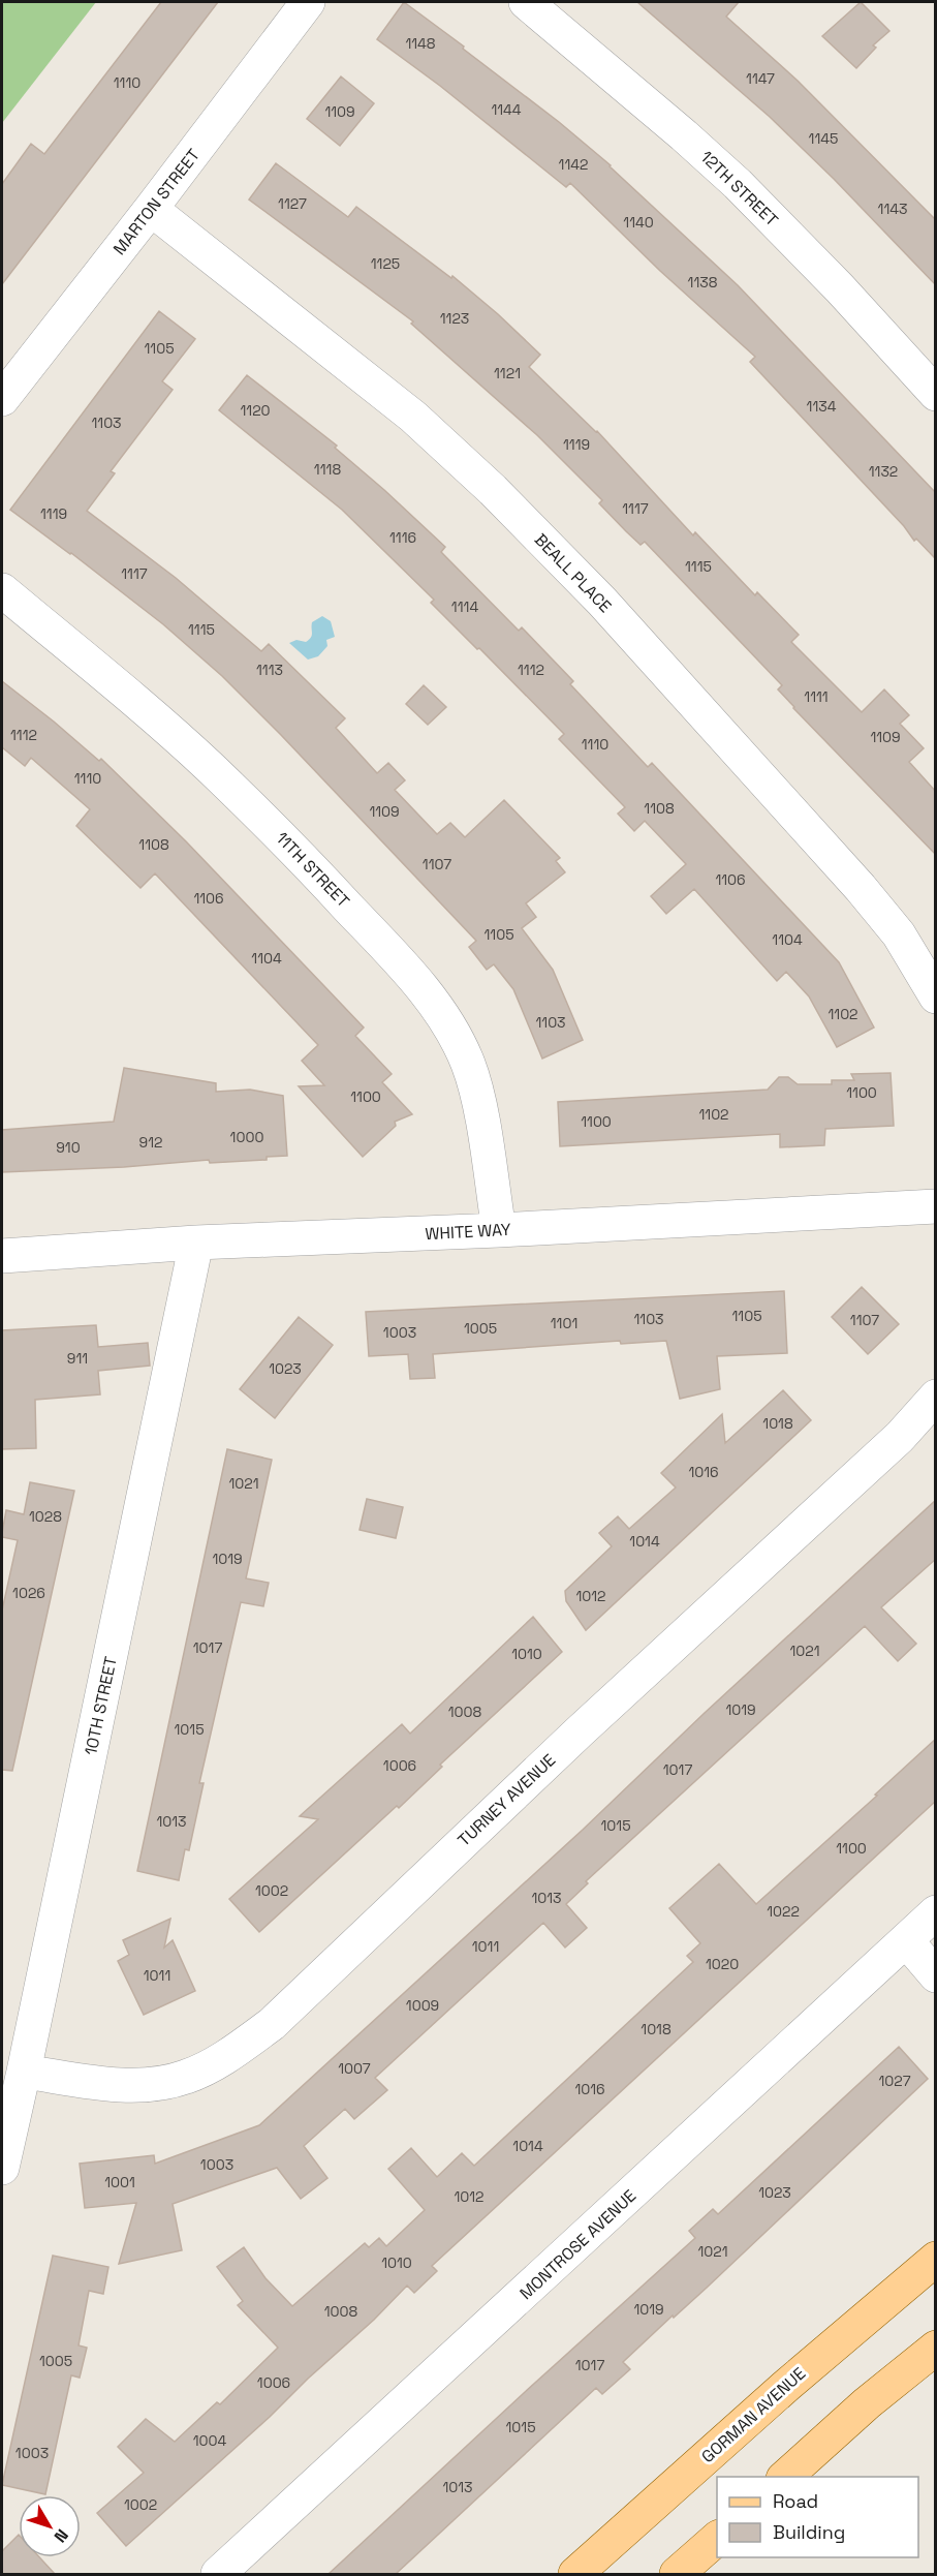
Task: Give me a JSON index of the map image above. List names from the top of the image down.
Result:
{
  "streets": {
    "main road": ["GORMAN AVENUE"],
    "street": [
      "12TH STREET",
      "MARTON STREET",
      "BEALL PLACE",
      "11TH STREET",
      "WHITE WAY",
      "10TH STREET",
      "TURNEY AVENUE",
      "MONTROSE AVENUE"
    ]
  },
  "crossings": [
    ["MARTON STREET", "BEALL PLACE"],
    ["11TH STREET", "WHITE WAY"],
    ["WHITE WAY", "10TH STREET"],
    ["10TH STREET", "TURNEY AVENUE"]
  ],
  "house_numbers": [
    "1148",
    "1147",
    "1110",
    "1144",
    "1109",
    "1145",
    "1142",
    "1127",
    "1143",
    "1140",
    "1125",
    "1138",
    "1123",
    "1105",
    "1121",
    "1134",
    "1120",
    "1103",
    "1119",
    "1118",
    "1132",
    "1117",
    "1119",
    "1116",
    "1115",
    "1117",
    "1114",
    "1115",
    "1113",
    "1112",
    "1111",
    "1112",
    "1109",
    "1110",
    "1110",
    "1108",
    "1109",
    "1108",
    "1107",
    "1106",
    "1106",
    "1105",
    "1104",
    "1104",
    "1102",
    "1103",
    "1100",
    "1100",
    "1102",
    "1100",
    "1000",
    "912",
    "910",
    "1105",
    "1103",
    "1107",
    "1101",
    "1005",
    "1003",
    "911",
    "1023",
    "1018",
    "1016",
    "1021",
    "1028",
    "1014",
    "1019",
    "1026",
    "1012",
    "1017",
    "1021",
    "1010",
    "1019",
    "1008",
    "1015",
    "1006",
    "1017",
    "1013",
    "1015",
    "1100",
    "1002",
    "1013",
    "1022",
    "1011",
    "1020",
    "1011",
    "1009",
    "1018",
    "1007",
    "1027",
    "1016",
    "1014",
    "1003",
    "1001",
    "1023",
    "1012",
    "1021",
    "1010",
    "1019",
    "1008",
    "1005",
    "1017",
    "1006",
    "1015",
    "1004",
    "1003",
    "1013",
    "1002"
  ],
  "legend": ["Road", "Building"],
  "north": "bottom right"
}
